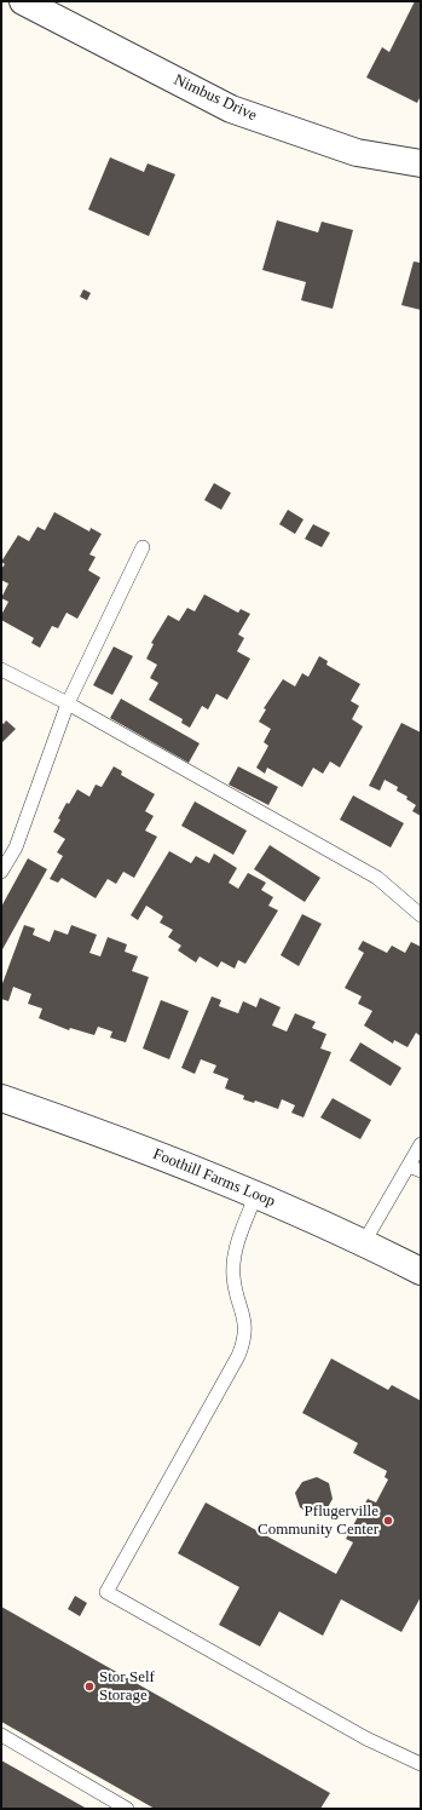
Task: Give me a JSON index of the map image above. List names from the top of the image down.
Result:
{
  "streets": {
    "street": ["Nimbus Drive", "Foothill Farms Loop"]
  },
  "places": ["Pflugerville Community Center", "Stor Self Storage"]
}
